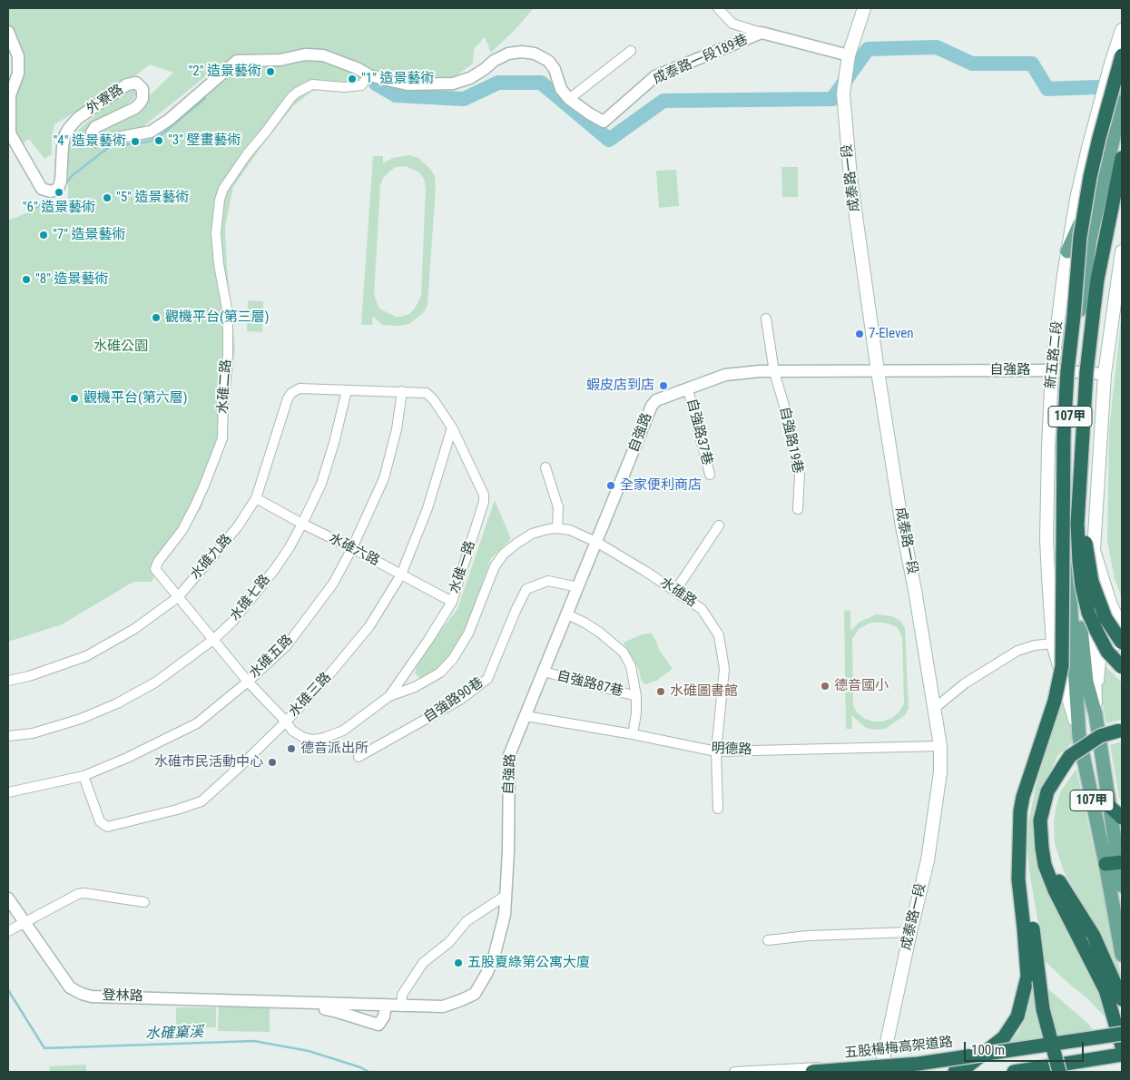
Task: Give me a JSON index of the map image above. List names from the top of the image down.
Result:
{
  "streets": {
    "highway": ["五股楊梅高架道路"],
    "main road": ["成泰路一段", "新五路二段", "107甲"],
    "street": [
      "成泰路一段189巷",
      "外寮路",
      "自強路",
      "水碓二路",
      "自強路37巷",
      "自強路19巷",
      "水碓六路",
      "水碓九路",
      "水碓一路",
      "水碓路",
      "水碓七路",
      "水碓五路",
      "自強路87巷",
      "水碓三路",
      "自強路90巷",
      "明德路",
      "登林路"
    ]
  },
  "crossings": [
    ["成泰路一段189巷", "外寮路"],
    ["成泰路一段189巷", "成泰路一段"],
    ["成泰路一段189巷", "水碓二路"],
    ["外寮路", "水碓二路"],
    ["成泰路一段", "自強路"],
    ["成泰路一段", "明德路"],
    ["新五路二段", "自強路"],
    ["自強路", "自強路37巷"],
    ["自強路", "自強路19巷"],
    ["自強路", "水碓一路"],
    ["自強路", "水碓路"],
    ["自強路", "自強路87巷"],
    ["自強路", "自強路90巷"],
    ["自強路", "明德路"],
    ["自強路", "登林路"],
    ["水碓二路", "水碓九路"],
    ["水碓二路", "水碓一路"],
    ["水碓二路", "水碓七路"],
    ["水碓二路", "水碓五路"],
    ["水碓二路", "水碓三路"],
    ["水碓六路", "水碓九路"],
    ["水碓六路", "水碓一路"],
    ["水碓六路", "水碓七路"],
    ["水碓六路", "水碓五路"],
    ["水碓六路", "水碓三路"],
    ["水碓九路", "水碓七路"],
    ["水碓一路", "水碓路"],
    ["水碓一路", "水碓五路"],
    ["水碓一路", "水碓三路"],
    ["水碓路", "明德路"],
    ["水碓五路", "水碓三路"]
  ],
  "water": ["水確窠溪"],
  "parks": ["水碓公園"],
  "places": [
    "\"2\" 造景藝術",
    "\"1\" 造景藝術",
    "\"3\" 壁畫藝術",
    "\"4\" 造景藝術",
    "\"6\" 造景藝術",
    "\"5\" 造景藝術",
    "\"7\" 造景藝術",
    "\"8\" 造景藝術",
    "觀機平台(第三層)",
    "7-Eleven",
    "蝦皮店到店",
    "觀機平台(第六層)",
    "全家便利商店",
    "德音國小",
    "水碓圖書館",
    "德音派出所",
    "水碓市民活動中心",
    "五股夏綠第公寓大廈"
  ],
  "scale_bar": "100 m"
}
